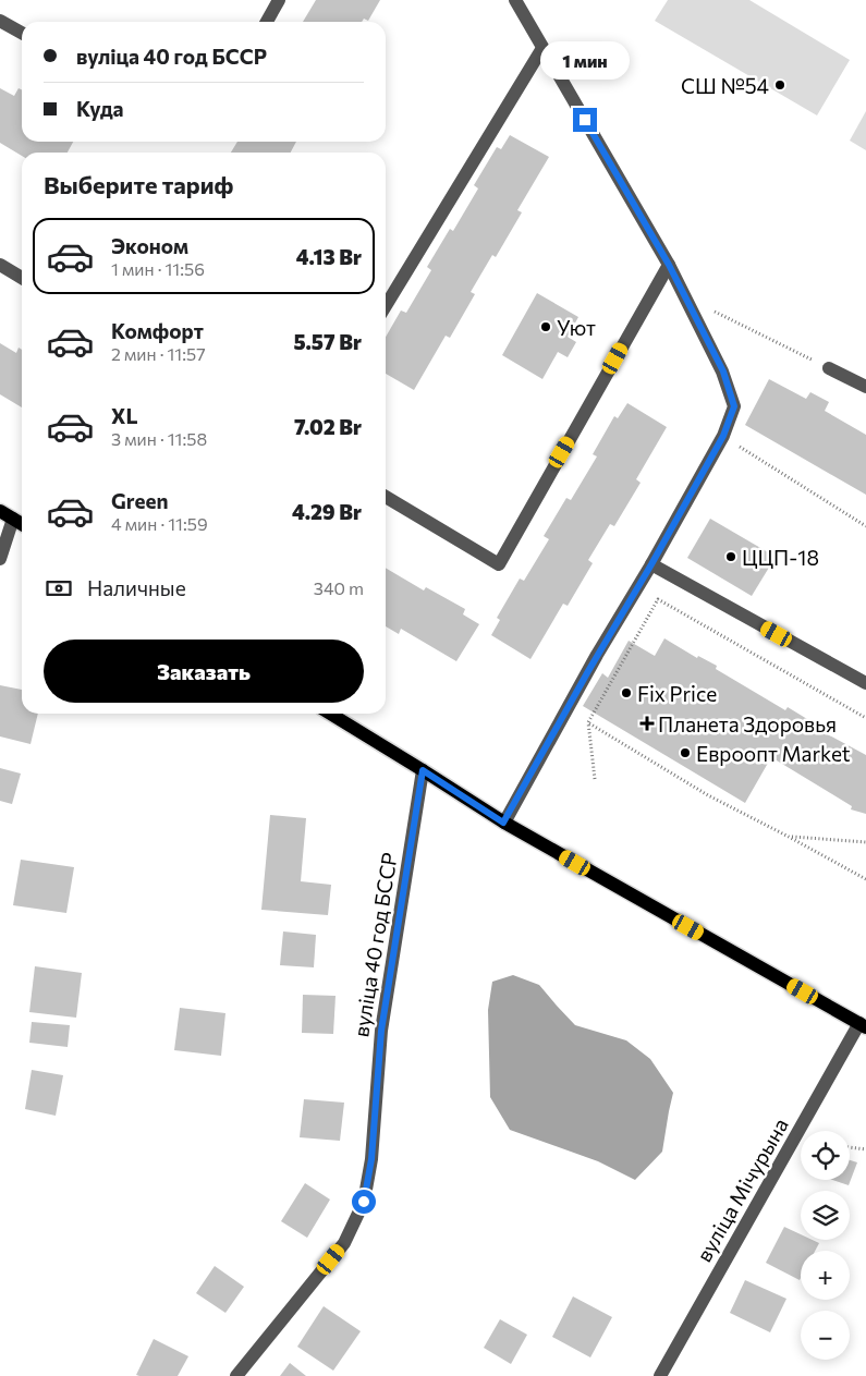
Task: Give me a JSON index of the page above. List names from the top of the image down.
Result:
{
  "streets": {
    "street": ["вуліца 40 год БССР", "вуліца Мічурына"]
  },
  "places": {
    "other": [
      "СШ №54",
      "Уют",
      "ЦЦП-18",
      "Fix Price",
      "Евроопт Market"
    ],
    "health": ["Планета Здоровья"]
  },
  "page": {
    "banner": ["вуліца 40 год БССР", "Куда"],
    "bubble": "1 мин",
    "heading": "Выберите тариф",
    "list": [
      {
        "name": "Эконом",
        "note": "1 мин · 11:56",
        "value": "4.13 Br"
      },
      {
        "name": "Комфорт",
        "note": "2 мин · 11:57",
        "value": "5.57 Br"
      },
      {
        "name": "XL",
        "note": "3 мин · 11:58",
        "value": "7.02 Br"
      },
      {
        "name": "Green",
        "note": "4 мин · 11:59",
        "value": "4.29 Br"
      }
    ],
    "pay": ["Наличные", "340 m"],
    "buttons": "Заказать",
    "map_buttons": ["+", "−"]
  }
}
